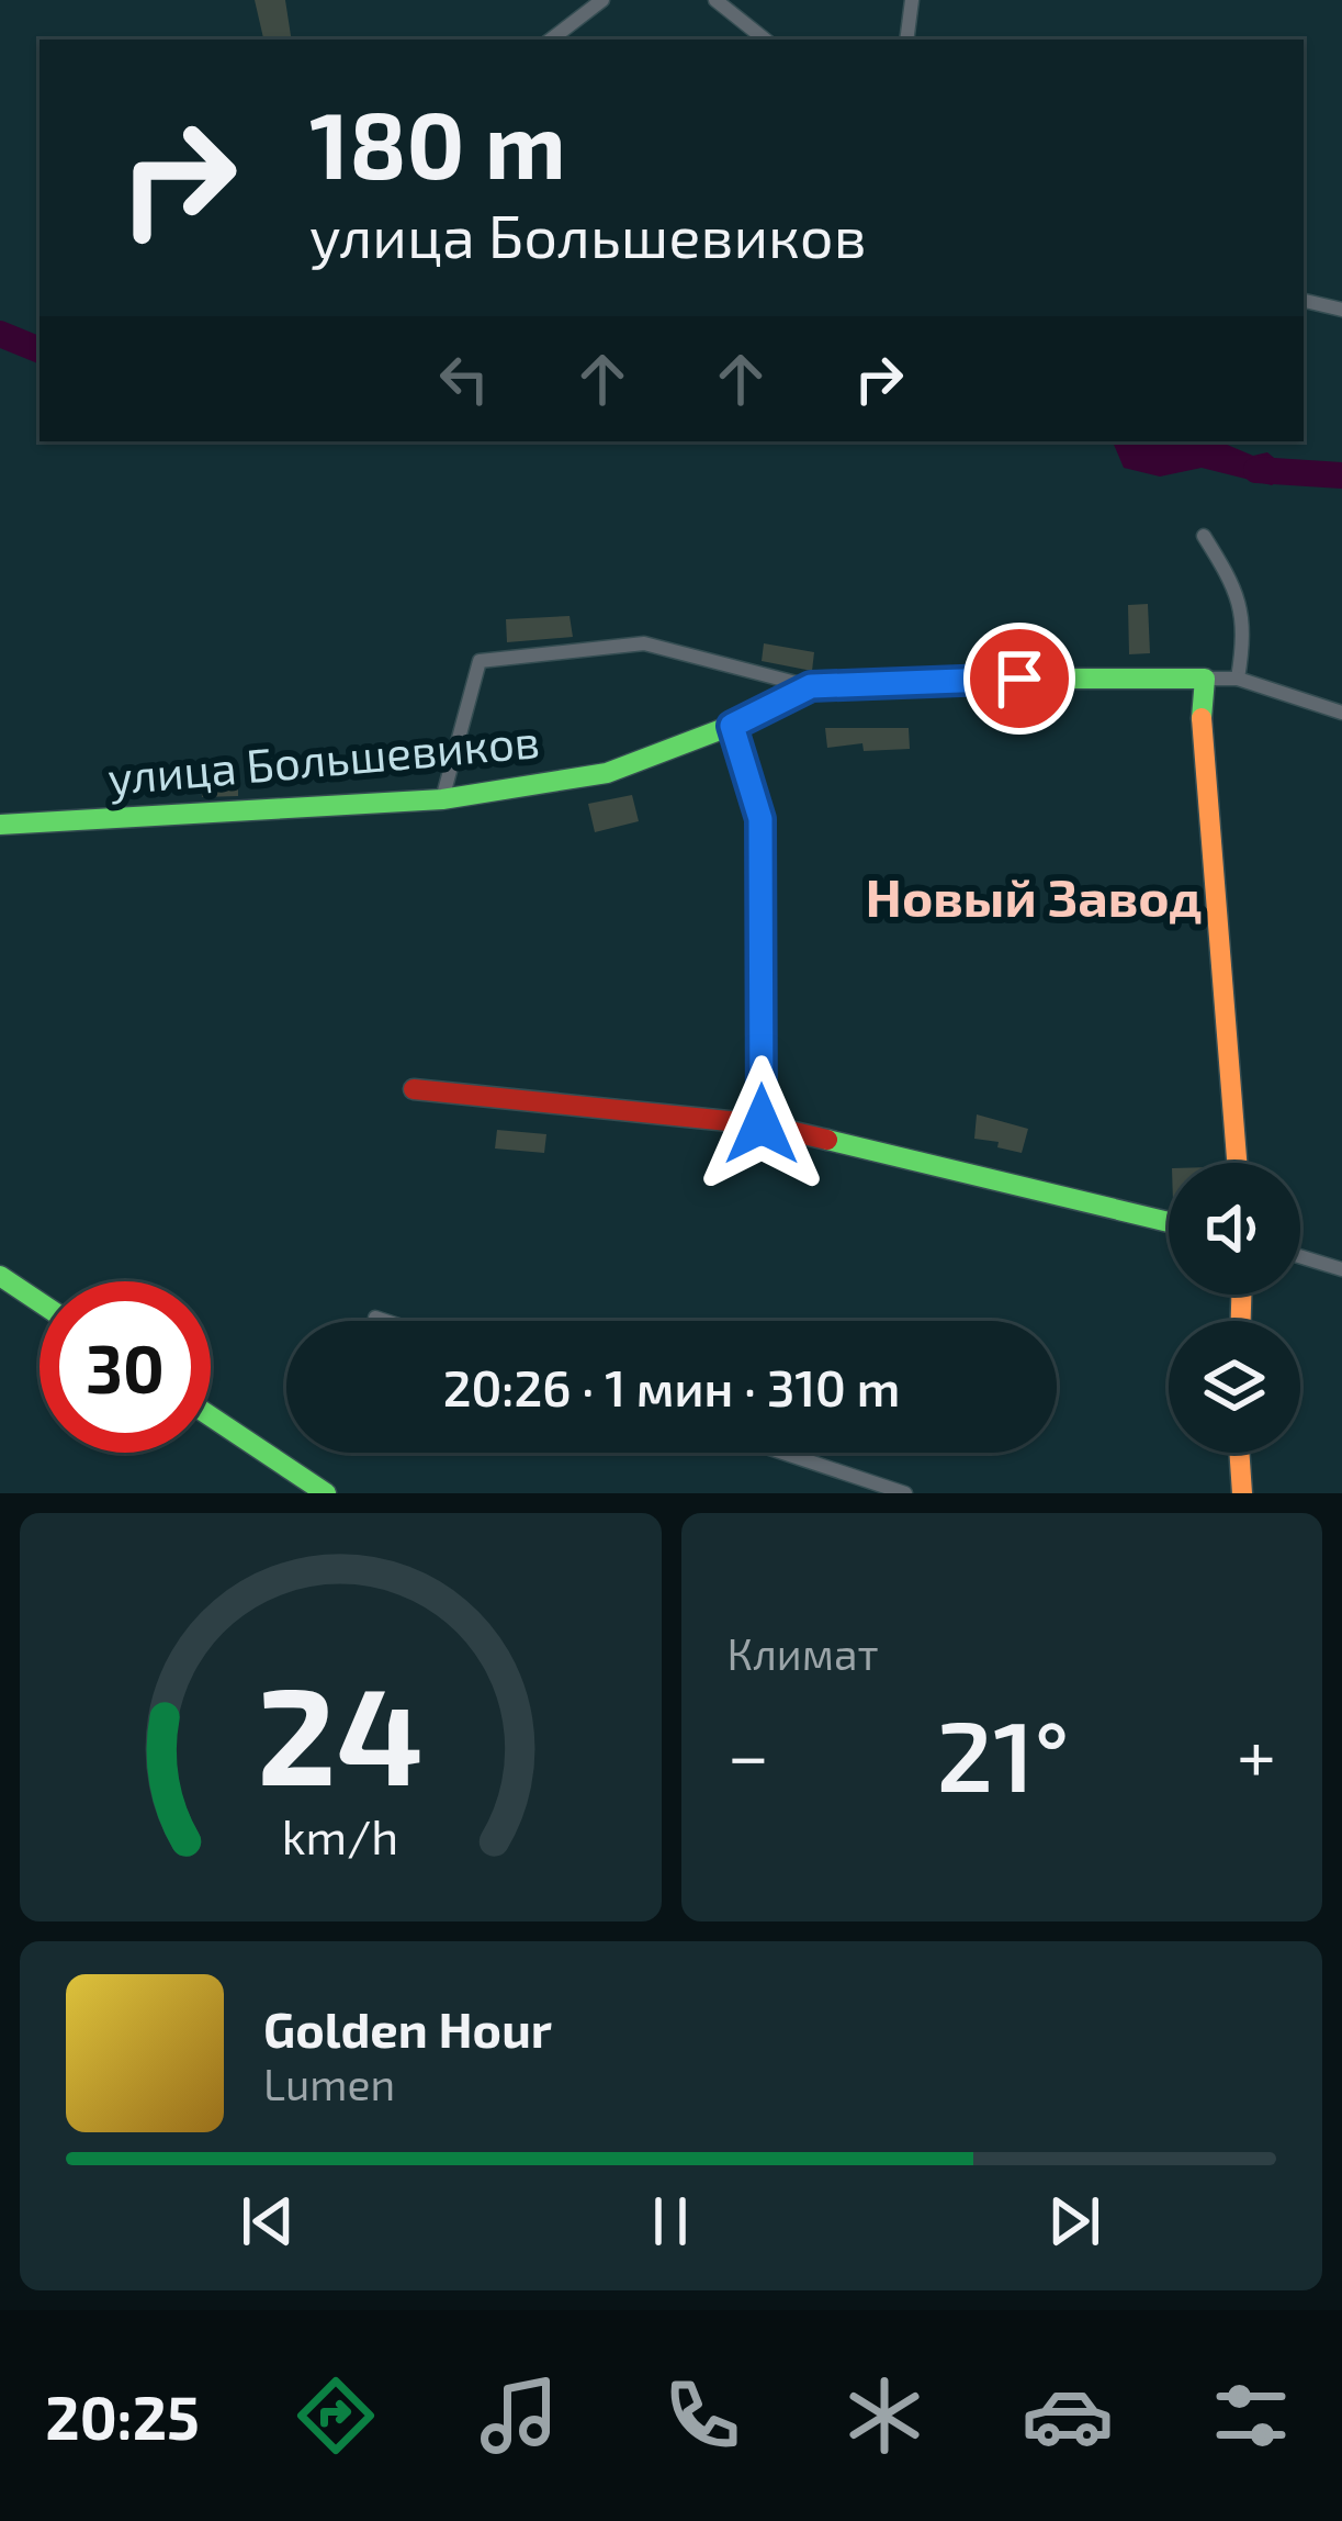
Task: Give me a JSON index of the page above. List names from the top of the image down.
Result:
{
  "streets": {
    "street": ["улица Большевиков"]
  },
  "districts": ["Новый Завод"],
  "page": {
    "turn": ["180 m", "улица Большевиков"],
    "limit": "30",
    "trip": "20:26 · 1 мин · 310 m",
    "tile": "Климат",
    "heat": ["−", "21°", "+"],
    "song": ["Golden Hour", "Lumen"],
    "tabs": "20:25",
    "gauge": ["24", "km/h"]
  }
}
